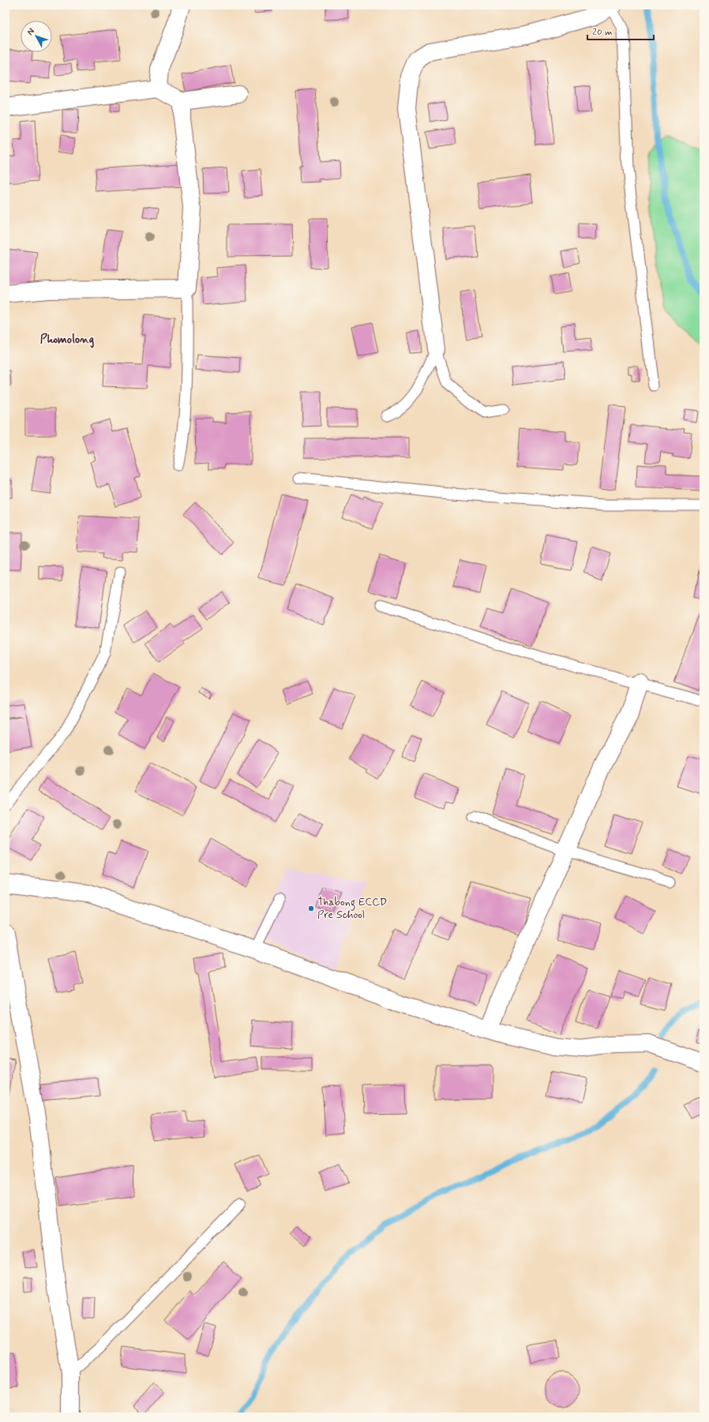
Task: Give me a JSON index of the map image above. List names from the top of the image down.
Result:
{
  "districts": ["Phomolong"],
  "places": ["Thabong ECCD Pre School"],
  "scale_bar": "20 m",
  "north": "top left"
}
